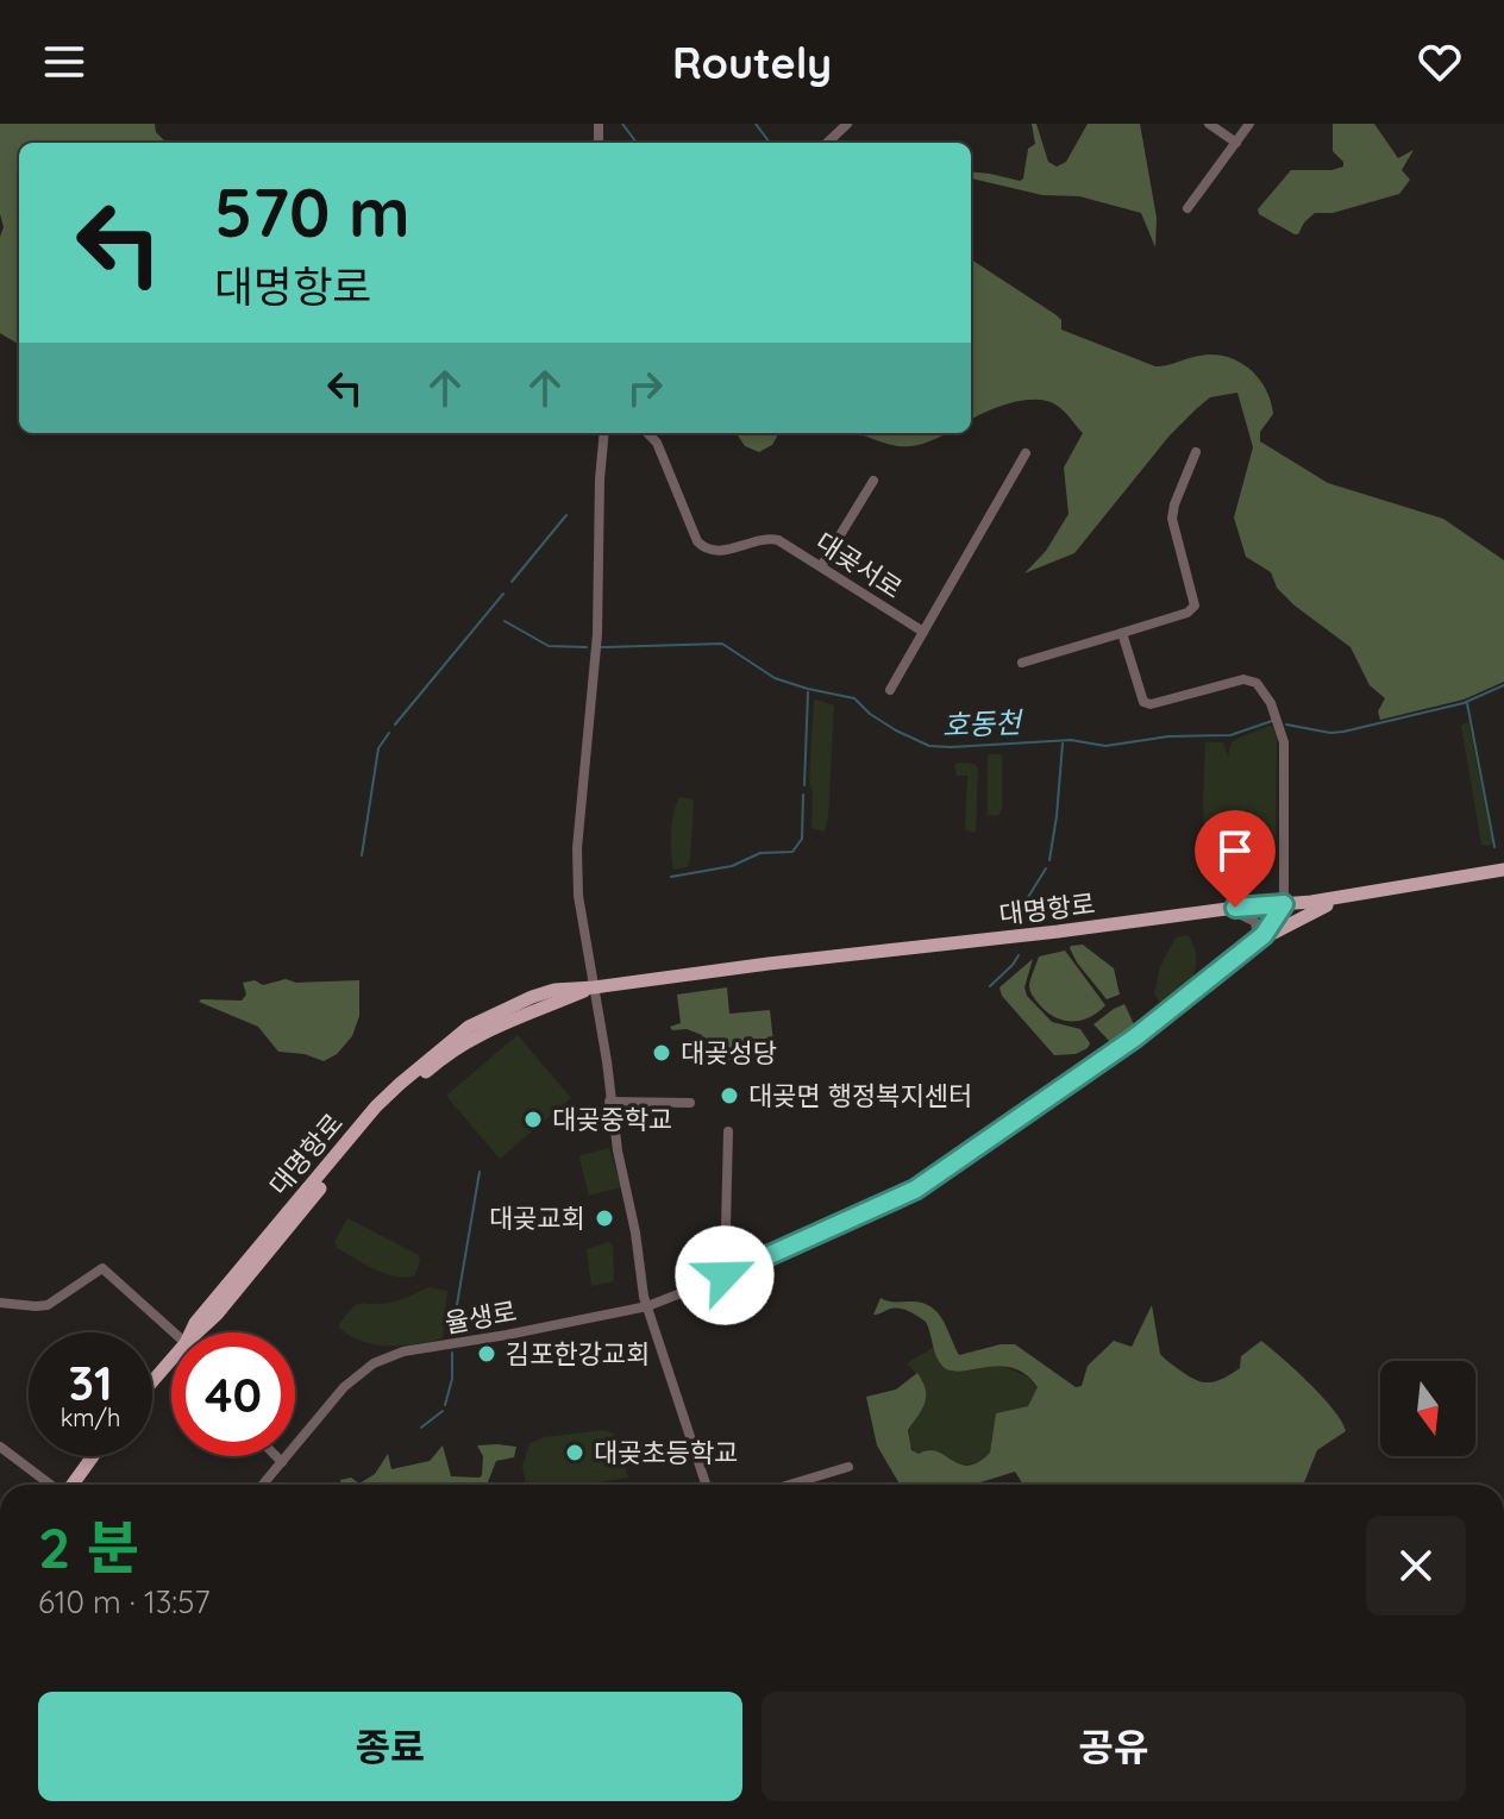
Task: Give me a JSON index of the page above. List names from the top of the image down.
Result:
{
  "streets": {
    "main road": ["대명항로"],
    "street": ["대곶서로", "율생로"]
  },
  "crossings": [
    ["대명항로", "율생로"]
  ],
  "water": ["호동천"],
  "places": [
    "대곶성당",
    "대곶면 행정복지센터",
    "대곶중학교",
    "대곶교회",
    "김포한강교회",
    "대곶초등학교"
  ],
  "north": "bottom",
  "page": {
    "header": "Routely",
    "turn": ["570 m", "대명항로"],
    "speed": "31 km/h",
    "limit": "40",
    "heading": ["2 분", "610 m · 13:57"],
    "buttons": ["종료", "공유"]
  }
}
